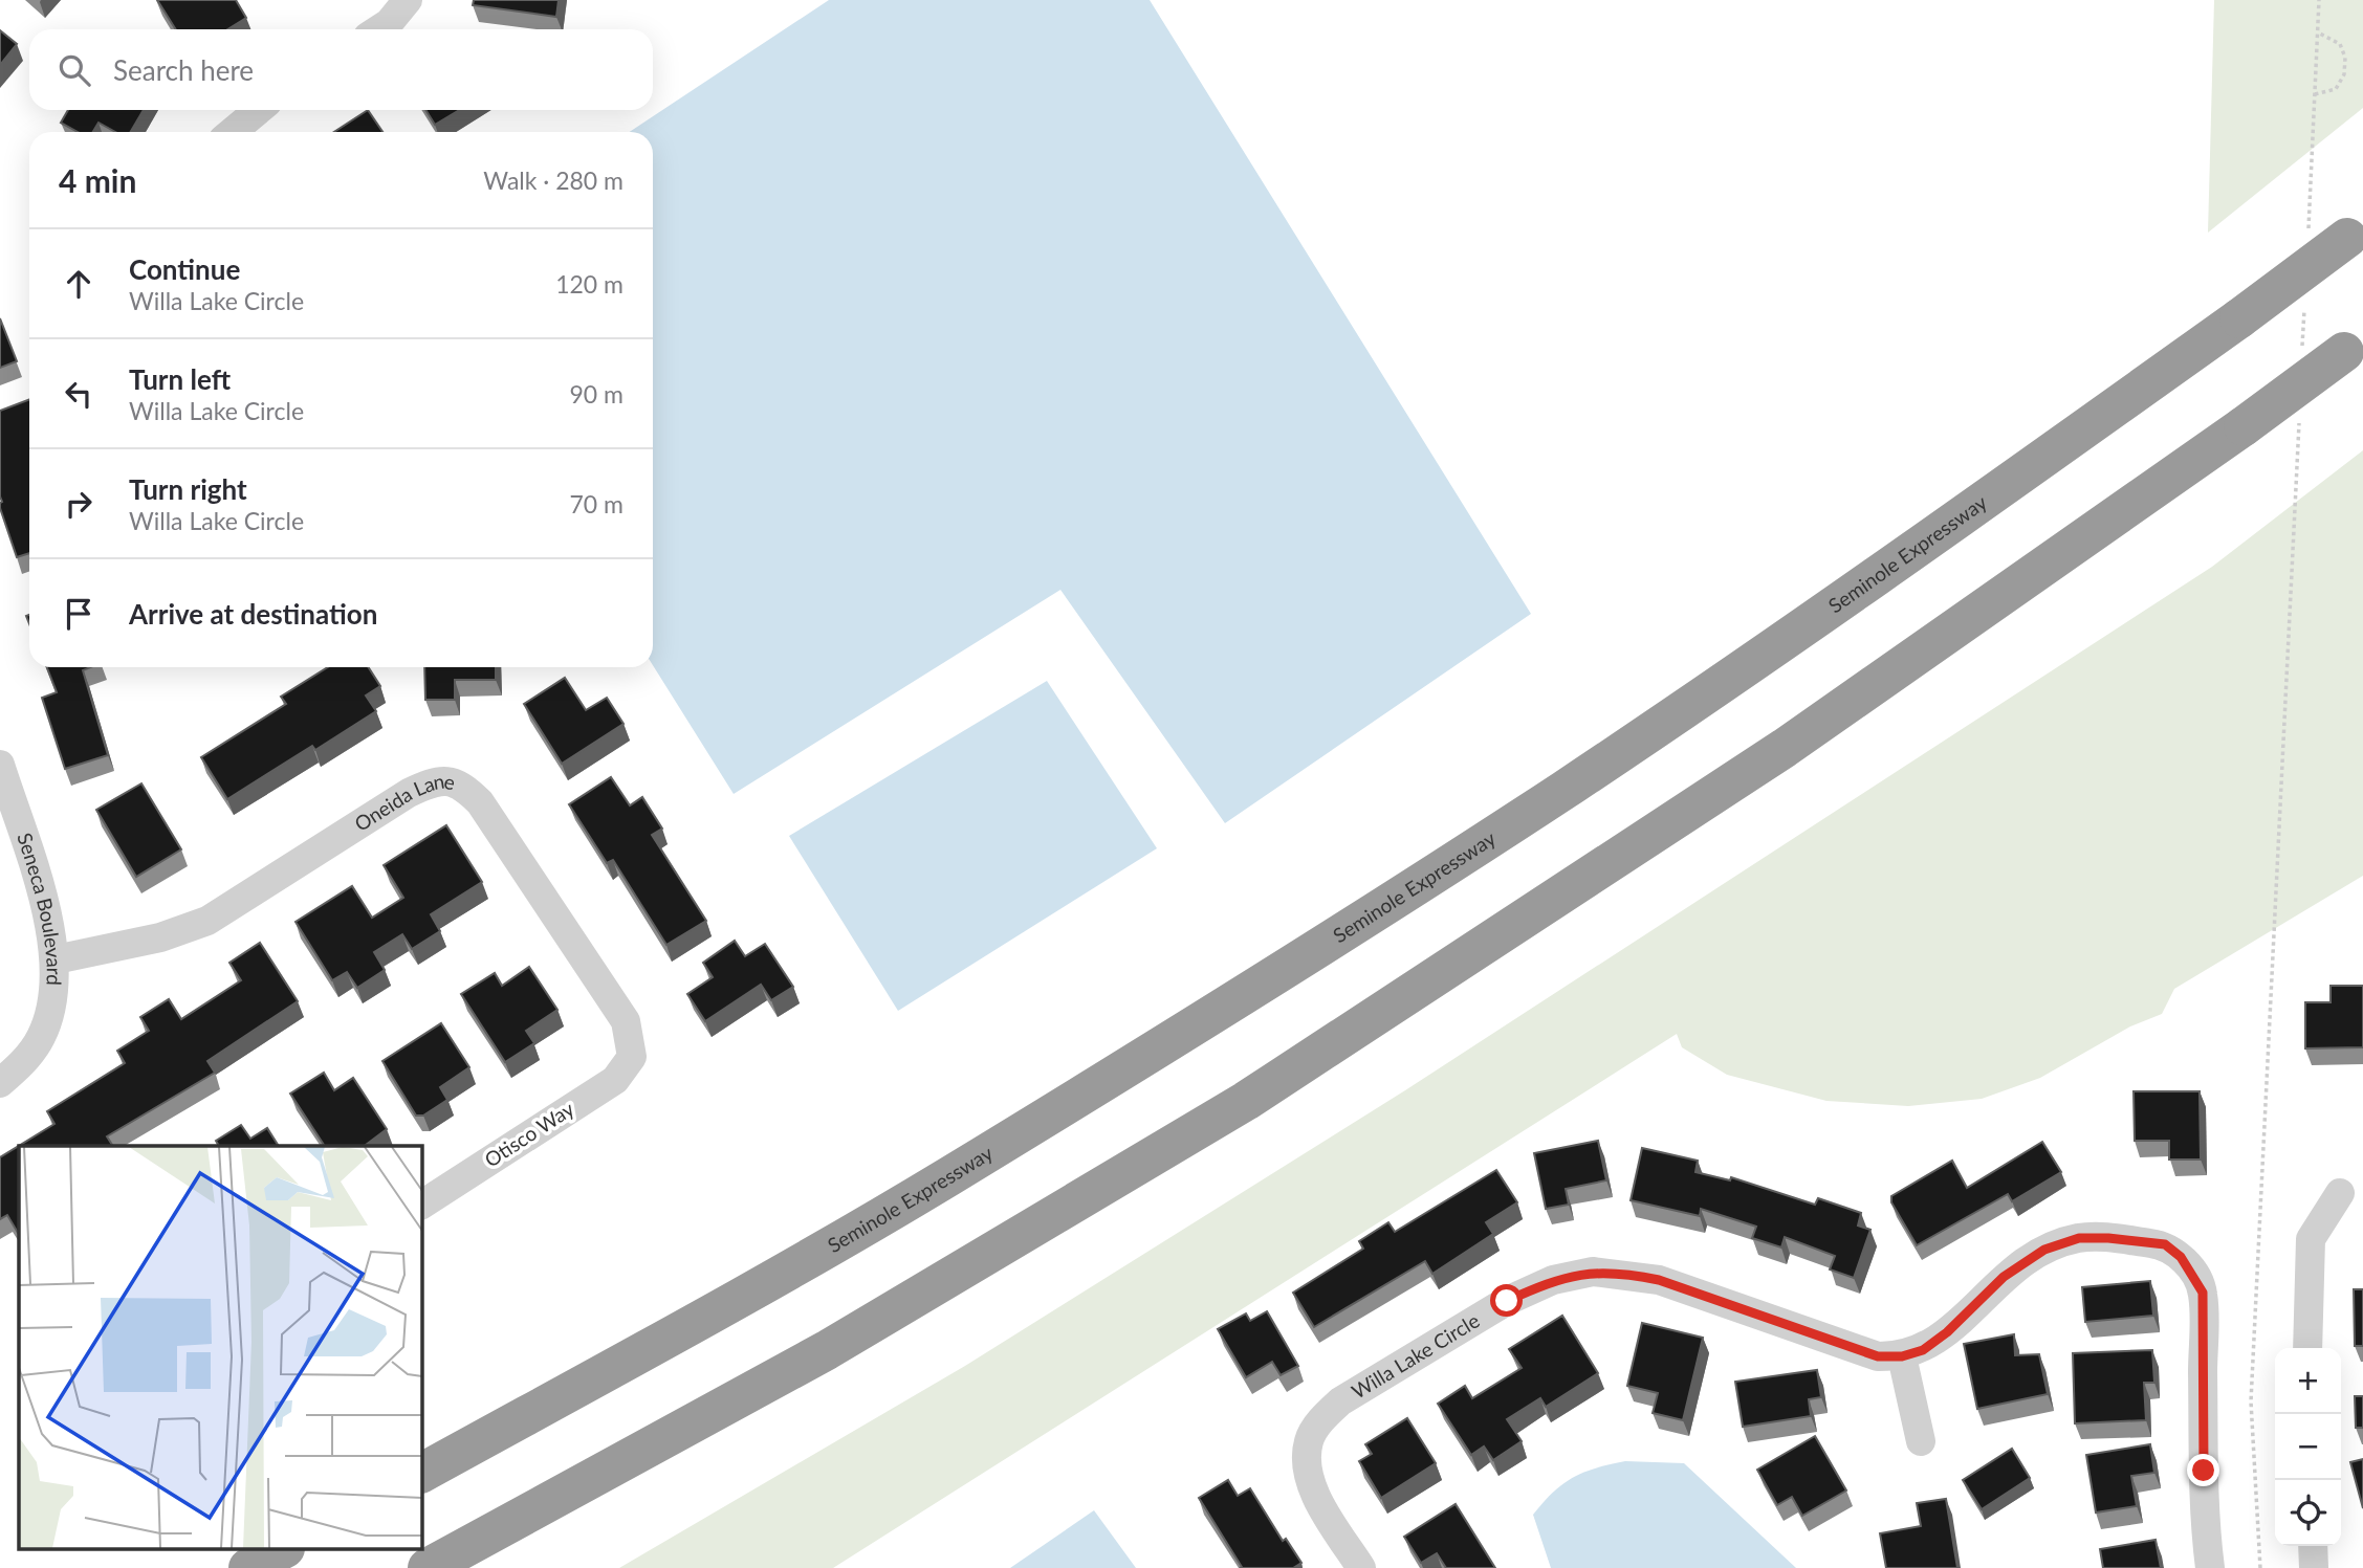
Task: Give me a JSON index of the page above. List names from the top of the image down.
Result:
{
  "streets": {
    "highway": ["Seminole Expressway"],
    "street": [
      "Oneida Lane",
      "Seneca Boulevard",
      "Otisco Way",
      "Willa Lake Circle"
    ]
  },
  "crossings": [
    ["Oneida Lane", "Seneca Boulevard"],
    ["Oneida Lane", "Otisco Way"]
  ],
  "page": {
    "search": "Search here",
    "heading": ["4 min", "Walk · 280 m"],
    "list": [
      ["Continue", "Willa Lake Circle", "120 m"],
      ["Turn left", "Willa Lake Circle", "90 m"],
      ["Turn right", "Willa Lake Circle", "70 m"],
      "Arrive at destination"
    ],
    "map_buttons": ["+", "−"]
  }
}
